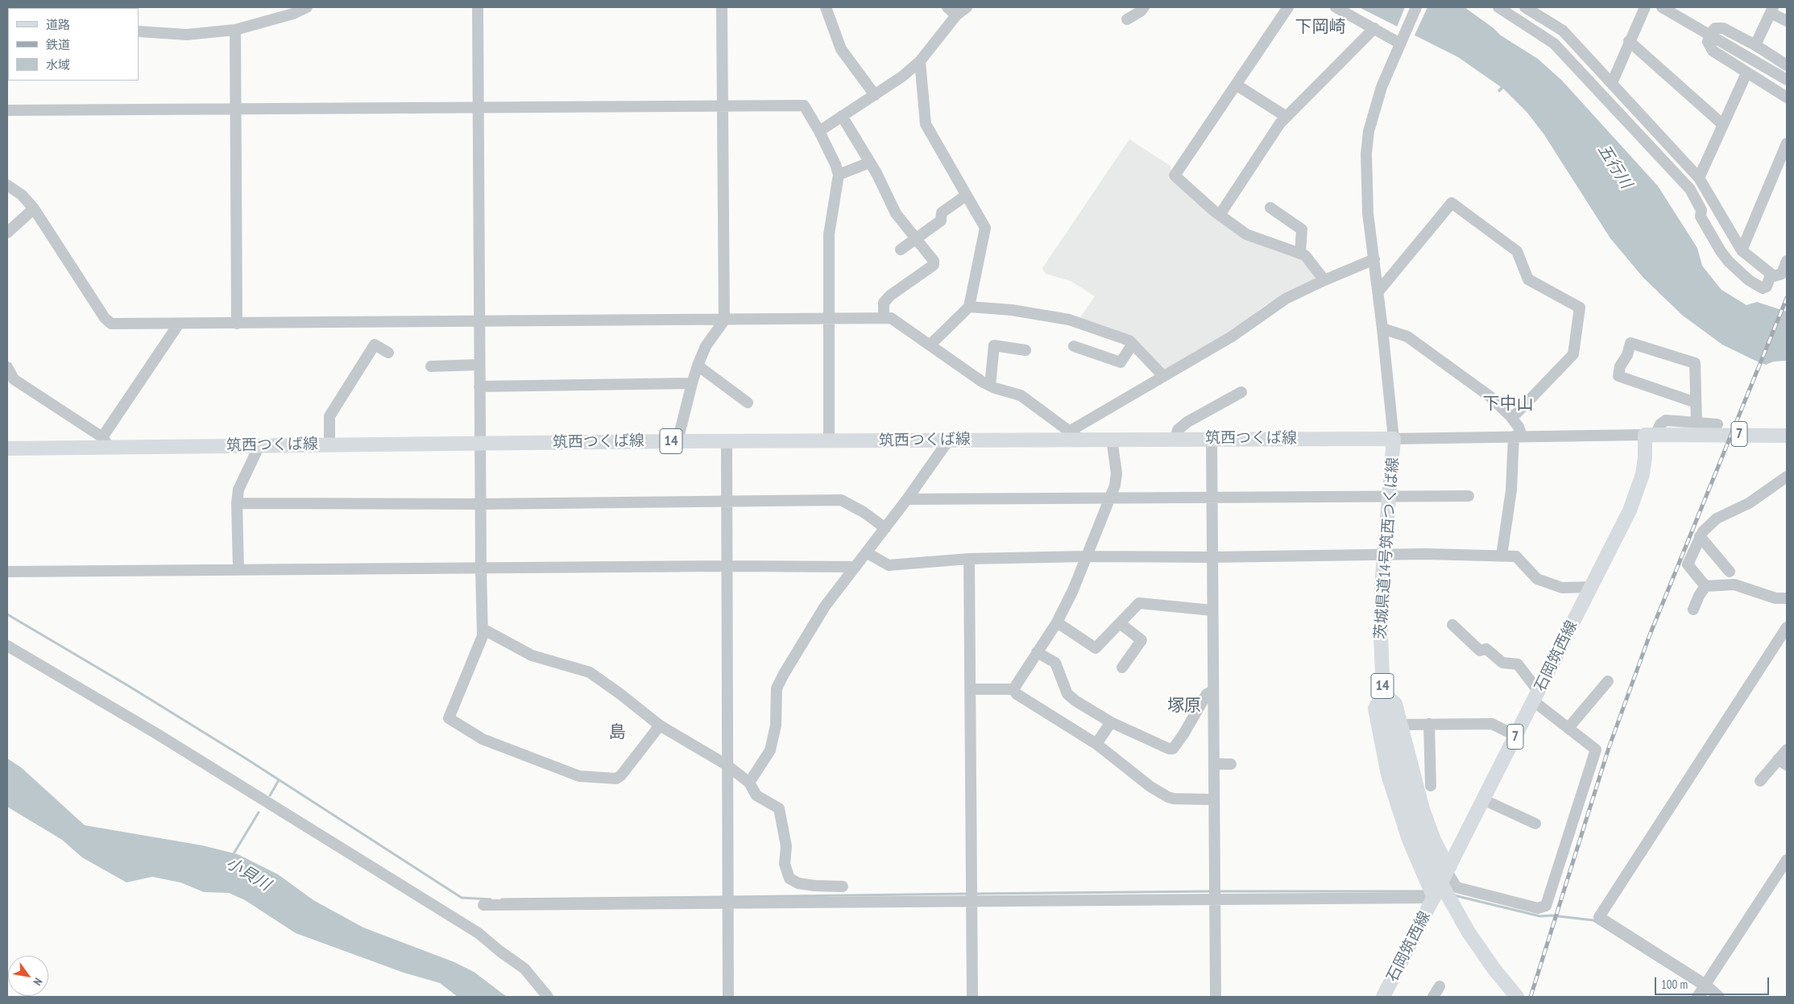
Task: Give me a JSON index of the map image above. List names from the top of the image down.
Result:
{
  "streets": {
    "main road": [
      "7",
      "筑西つくば線",
      "14",
      "茨城県道14号筑西つくば線",
      "石岡筑西線"
    ]
  },
  "crossings": [
    ["7", "石岡筑西線"],
    ["筑西つくば線", "茨城県道14号筑西つくば線"]
  ],
  "districts": [
    "下岡崎",
    "下中山",
    "塚原",
    "島"
  ],
  "water": ["五行川", "小貝川"],
  "legend": ["道路", "鉄道", "水域"],
  "scale_bar": "100 m",
  "north": "bottom right"
}
